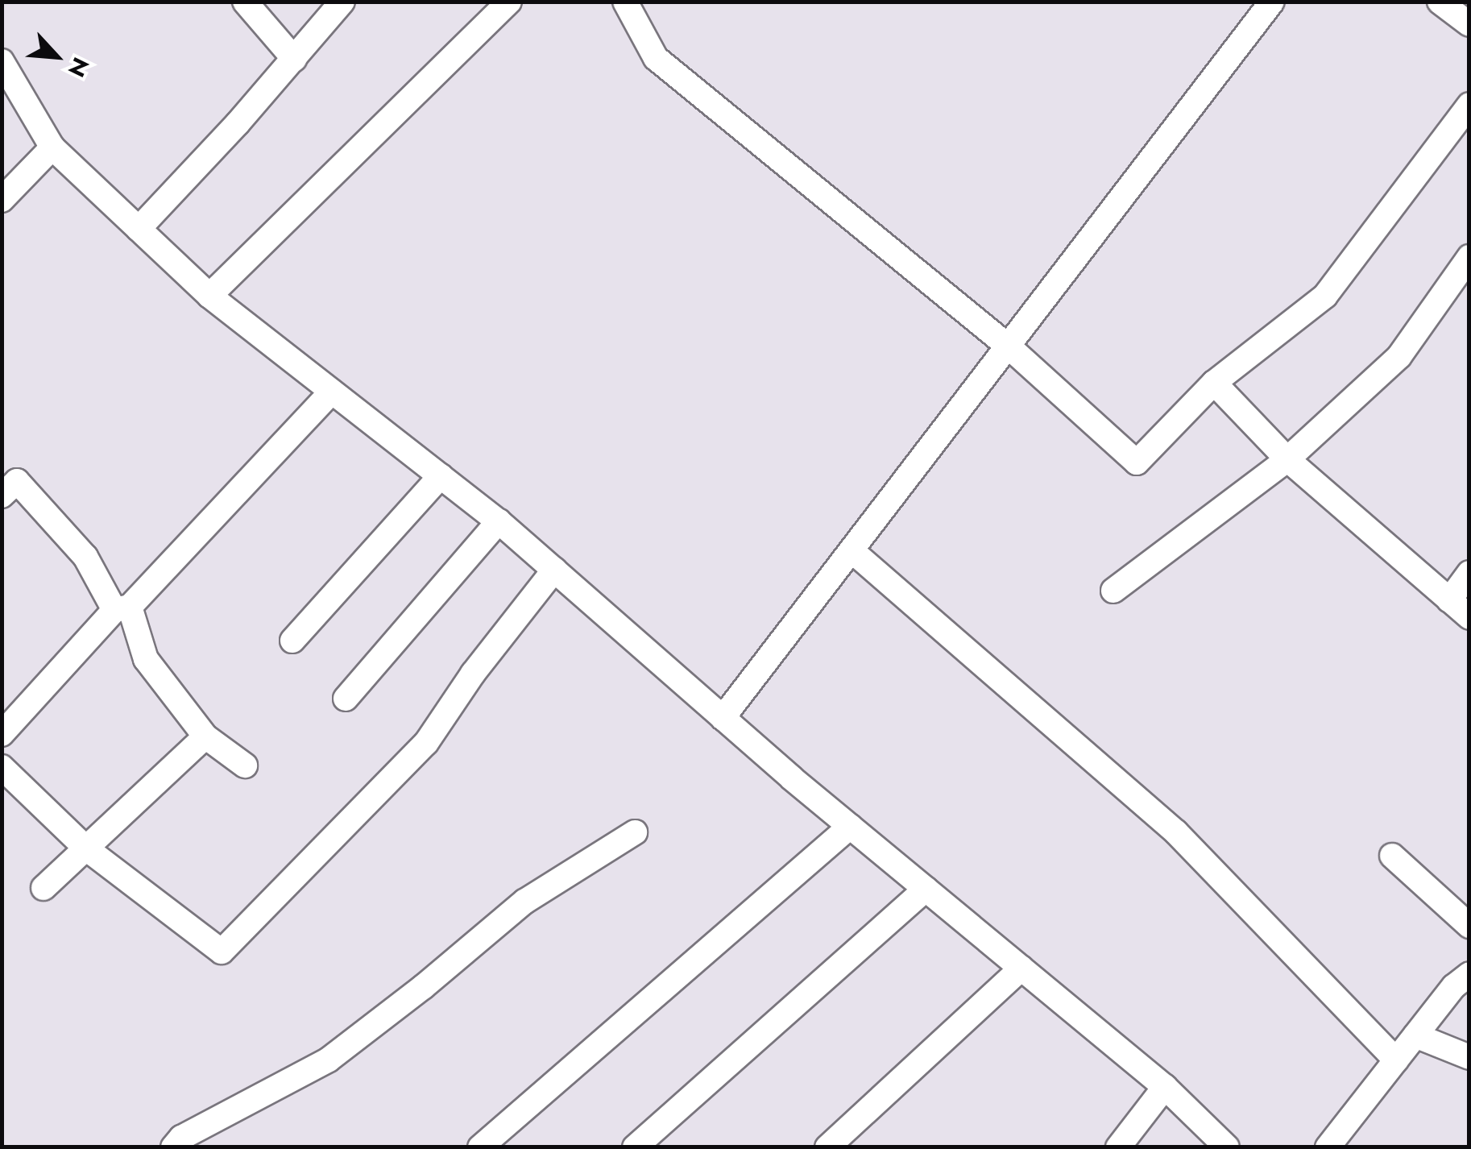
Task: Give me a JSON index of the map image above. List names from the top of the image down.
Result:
{
  "north": "bottom right"
}
